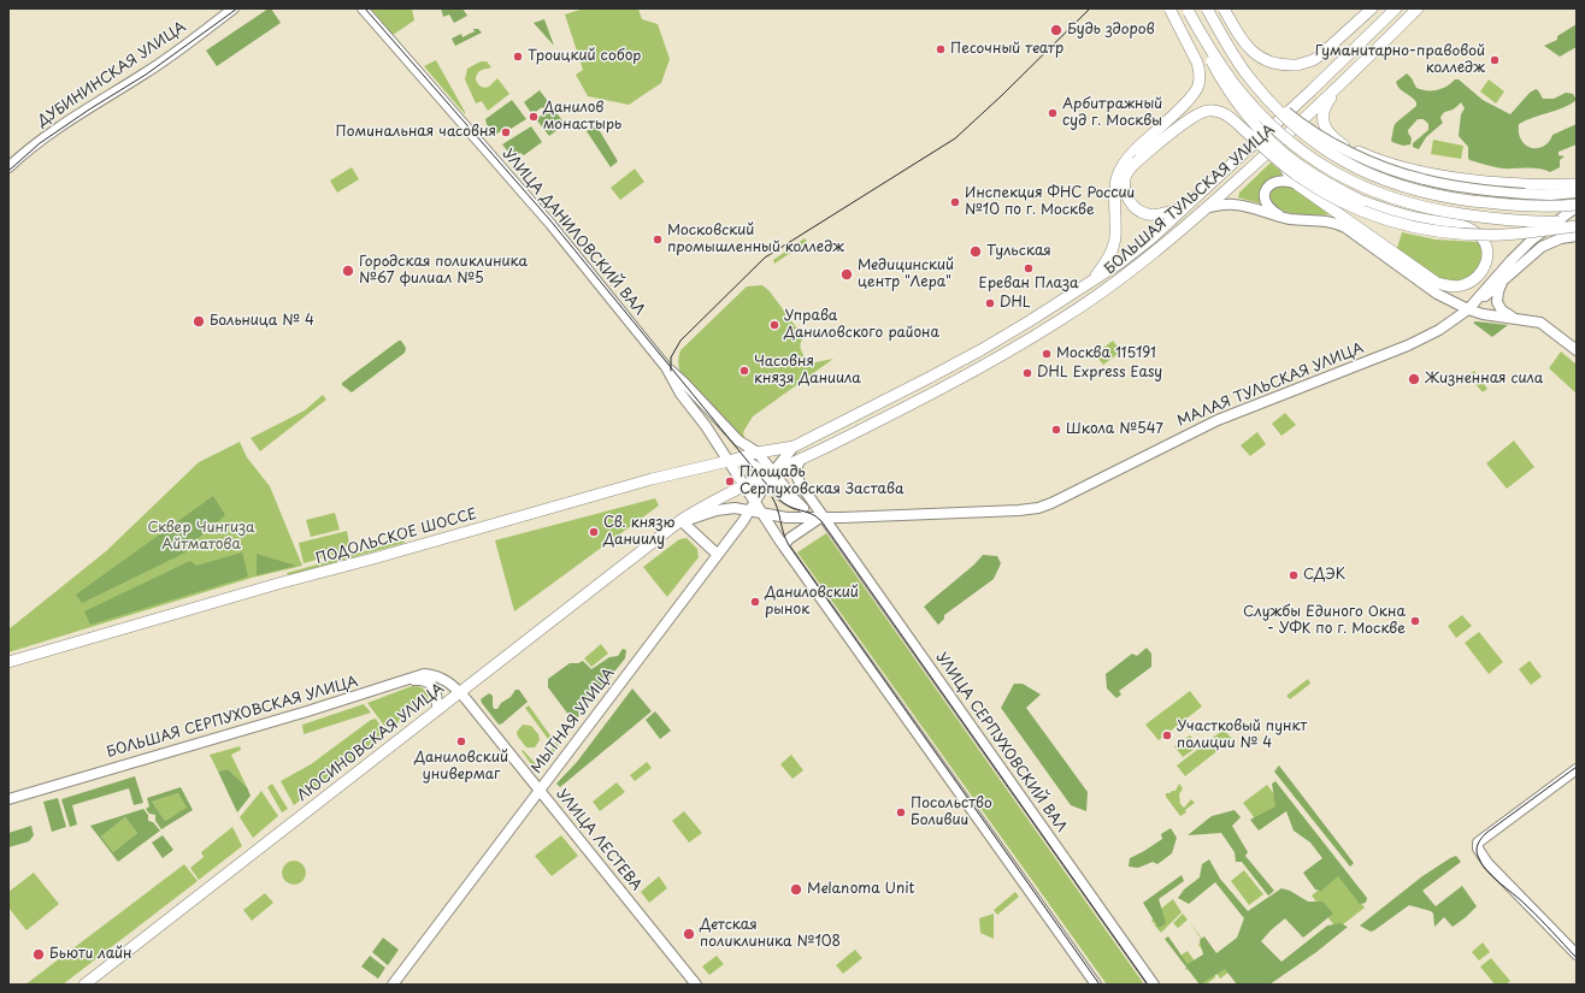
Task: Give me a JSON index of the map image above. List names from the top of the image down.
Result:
{
  "streets": {
    "main road": [
      "ДУБИНИНСКАЯ УЛИЦА",
      "БОЛЬШАЯ ТУЛЬСКАЯ УЛИЦА",
      "УЛИЦА ДАНИЛОВСКИЙ ВАЛ",
      "МАЛАЯ ТУЛЬСКАЯ УЛИЦА",
      "ПОДОЛЬСКОЕ ШОССЕ",
      "БОЛЬШАЯ СЕРПУХОВСКАЯ УЛИЦА",
      "МЫТНАЯ УЛИЦА",
      "ЛЮСИНОВСКАЯ УЛИЦА",
      "УЛИЦА СЕРПУХОВСКИЙ ВАЛ",
      "УЛИЦА ЛЕСТЕВА"
    ]
  },
  "crossings": [
    ["БОЛЬШАЯ ТУЛЬСКАЯ УЛИЦА", "ПОДОЛЬСКОЕ ШОССЕ"],
    ["УЛИЦА ДАНИЛОВСКИЙ ВАЛ", "ПОДОЛЬСКОЕ ШОССЕ"],
    ["МАЛАЯ ТУЛЬСКАЯ УЛИЦА", "УЛИЦА СЕРПУХОВСКИЙ ВАЛ"],
    ["БОЛЬШАЯ СЕРПУХОВСКАЯ УЛИЦА", "ЛЮСИНОВСКАЯ УЛИЦА"],
    ["БОЛЬШАЯ СЕРПУХОВСКАЯ УЛИЦА", "УЛИЦА ЛЕСТЕВА"],
    ["МЫТНАЯ УЛИЦА", "УЛИЦА ЛЕСТЕВА"],
    ["ЛЮСИНОВСКАЯ УЛИЦА", "УЛИЦА ЛЕСТЕВА"]
  ],
  "parks": ["Сквер Чингиза Айтматова"],
  "places": [
    "Будь здоров",
    "Песочный театр",
    "Троицкий собор",
    "Гуманитарно-правовой колледж",
    "Арбитражный суд г. Москвы",
    "Данилов монастырь",
    "Поминальная часовня",
    "Инспекция ФНС России №10 по г. Москве",
    "Московский промышленный колледж",
    "Тульская",
    "Ереван Плаза",
    "Городская поликлиника №67 филиал №5",
    "Медицинский центр \"Лера\"",
    "DHL",
    "Больница № 4",
    "Управа Даниловского района",
    "Москва 115191",
    "Часовня князя Даниила",
    "DHL Express Easy",
    "Жизненная сила",
    "Школа №547",
    "Площадь Серпуховская Застава",
    "Св. князю Даниилу",
    "СДЭК",
    "Даниловский рынок",
    "Службы Единого Окна - УФК по г. Москве",
    "Участковый пункт полиции № 4",
    "Даниловский универмаг",
    "Посольство Боливии",
    "Melanoma Unit",
    "Детская поликлиника №108",
    "Бьюти лайн"
  ]
}
